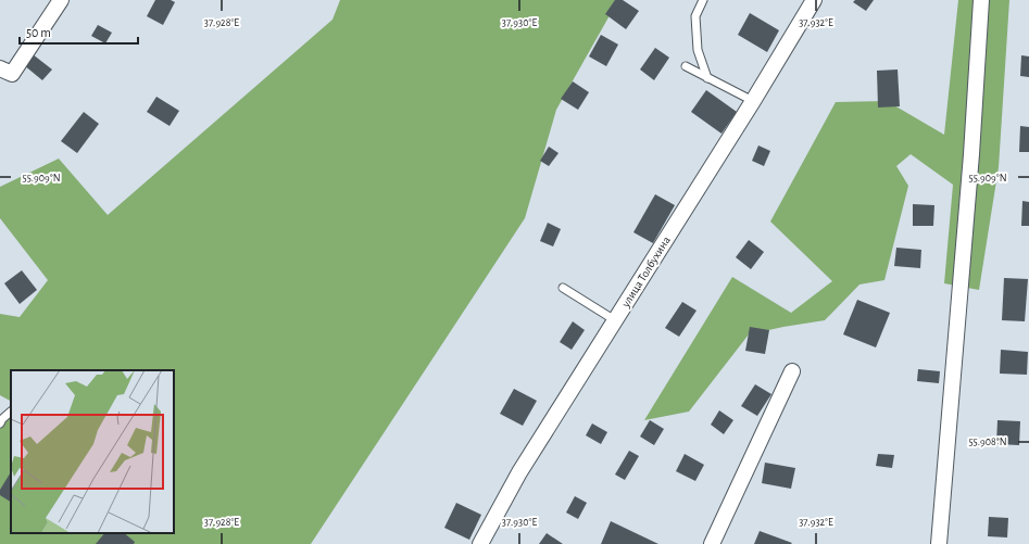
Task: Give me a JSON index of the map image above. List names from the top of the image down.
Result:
{
  "streets": {
    "street": ["улица Толбухина"]
  },
  "scale_bar": "50 m",
  "coordinates": [
    "37.928°E",
    "37.930°E",
    "37.932°E",
    "55.909°N",
    "55.908°N"
  ]
}
